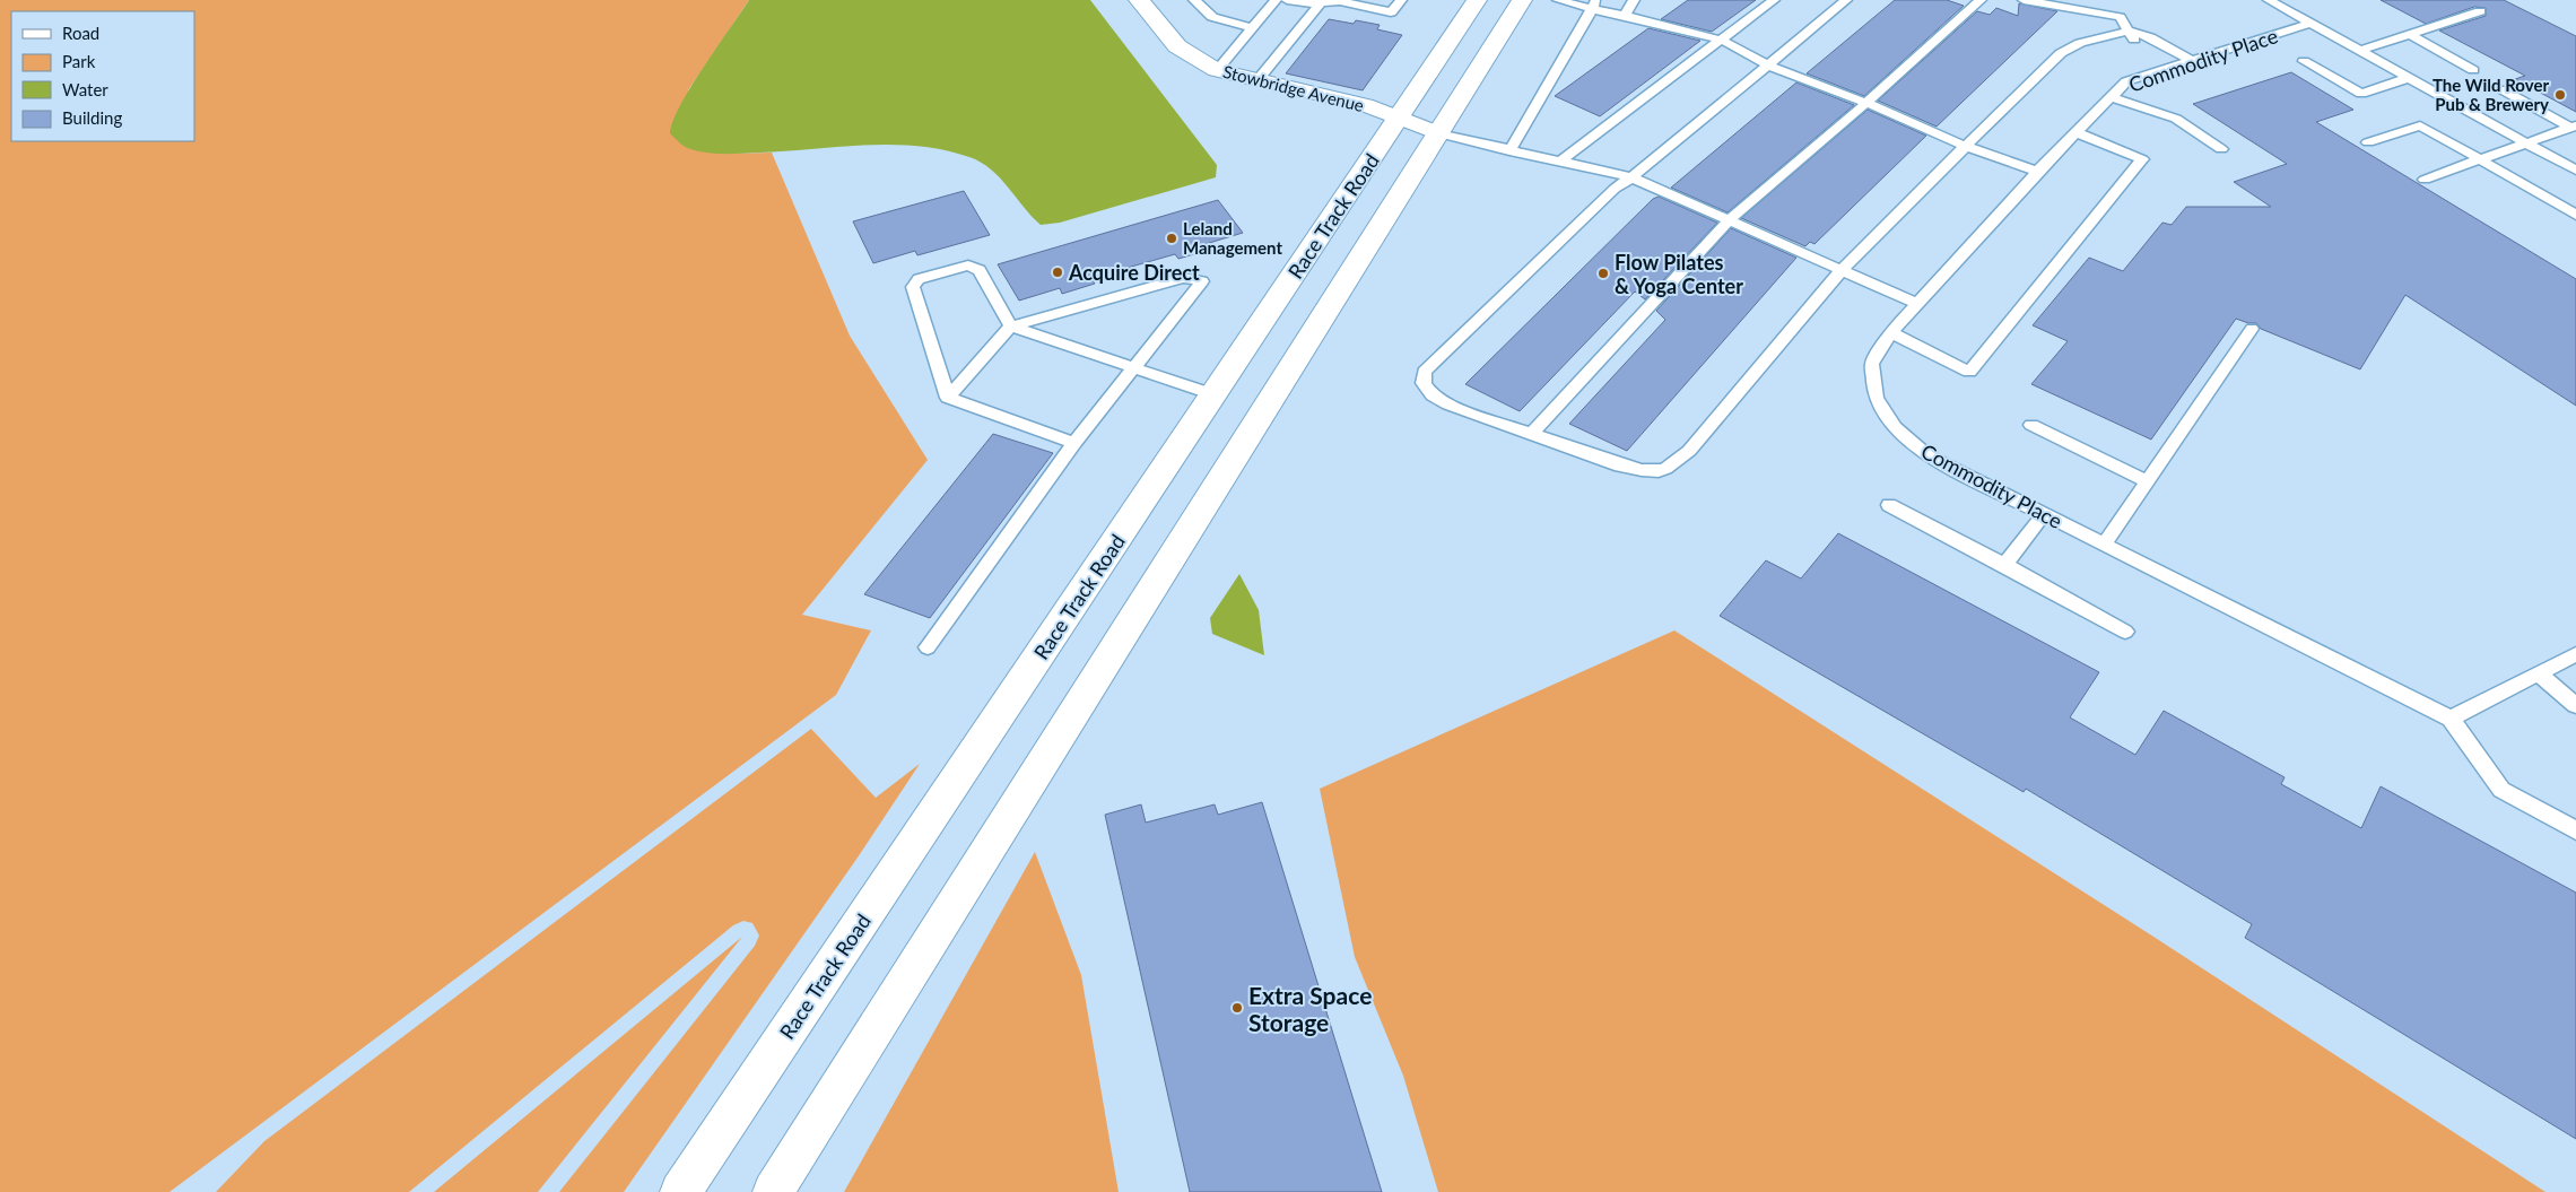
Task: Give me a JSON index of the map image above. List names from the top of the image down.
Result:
{
  "streets": {
    "main road": ["Stowbridge Avenue", "Race Track Road"],
    "lane": ["Commodity Place"]
  },
  "crossings": [
    ["Stowbridge Avenue", "Race Track Road"]
  ],
  "places": [
    "The Wild Rover Pub & Brewery",
    "Leland Management",
    "Acquire Direct",
    "Flow Pilates & Yoga Center",
    "Extra Space Storage"
  ],
  "legend": [
    "Road",
    "Park",
    "Water",
    "Building"
  ]
}
